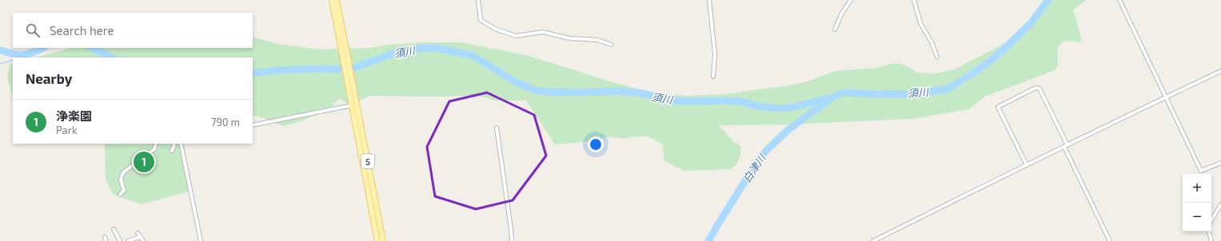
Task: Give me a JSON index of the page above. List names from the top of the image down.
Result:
{
  "streets": {
    "main road": ["5"]
  },
  "water": ["須川", "白津川"],
  "page": {
    "search": "Search here",
    "heading": "Nearby",
    "list": [
      {
        "mark": "1",
        "name": "浄楽園",
        "note": "Park",
        "value": "790 m"
      }
    ],
    "pins": "1",
    "map_buttons": ["+", "−"]
  }
}
